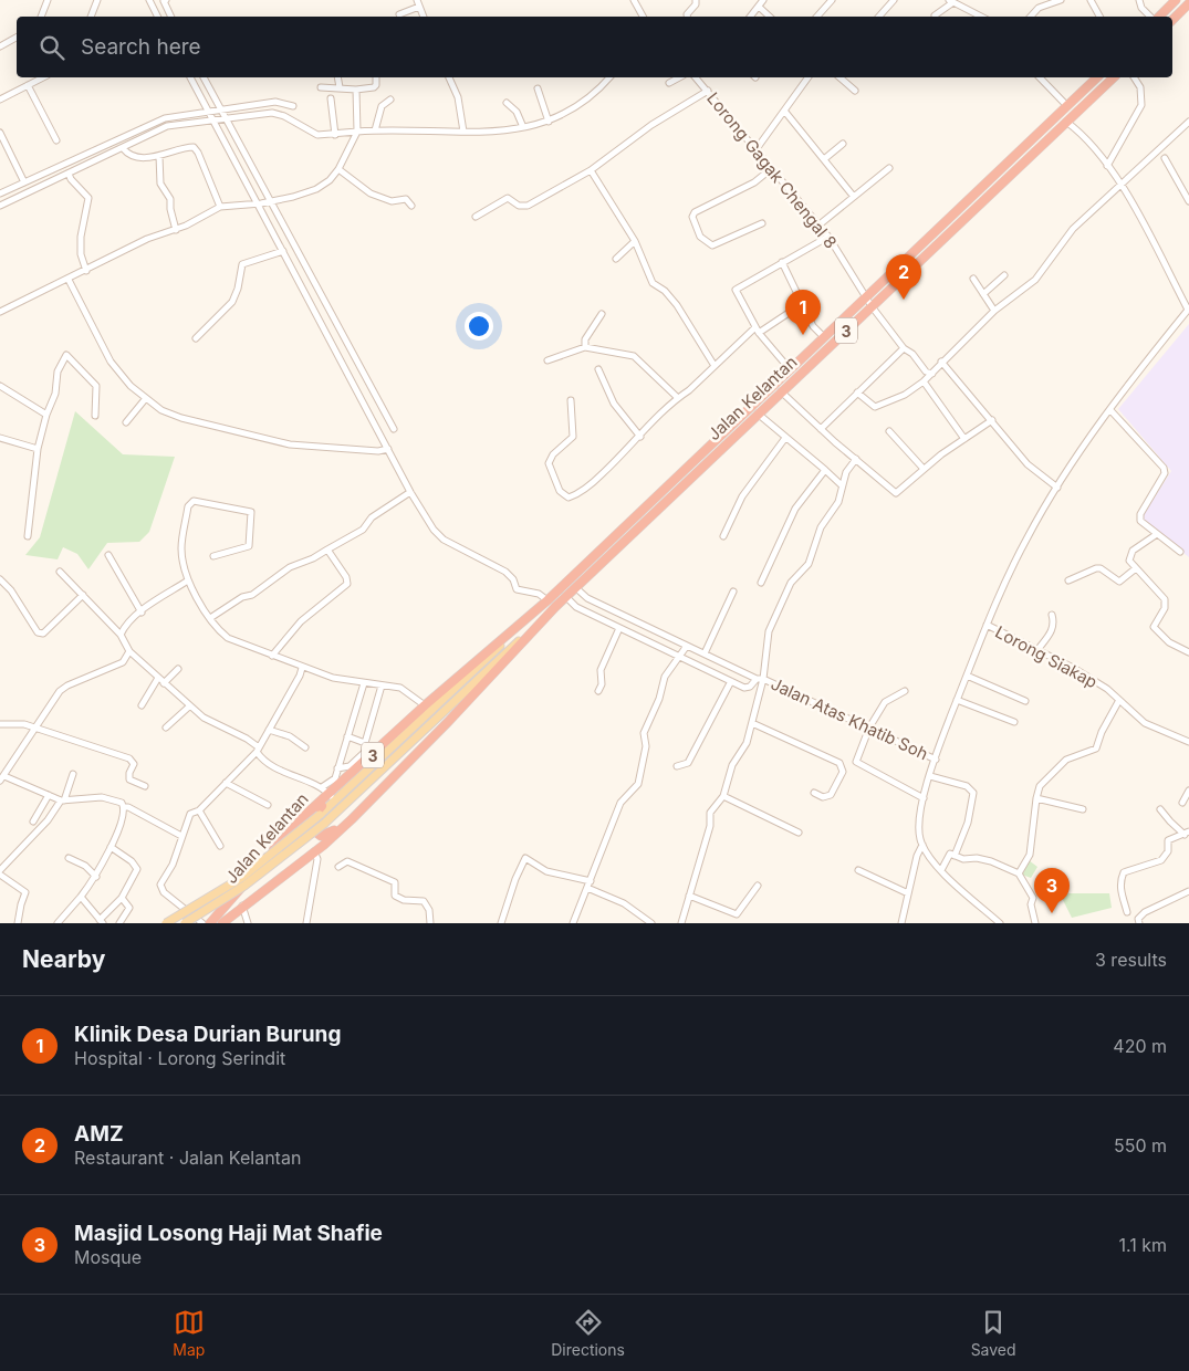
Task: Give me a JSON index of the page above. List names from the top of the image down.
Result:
{
  "streets": {
    "highway": ["3", "Jalan Kelantan"],
    "street": ["Lorong Gagak Chengal 8", "Lorong Siakap", "Jalan Atas Khatib Soh"]
  },
  "crossings": [
    ["Lorong Gagak Chengal 8", "Jalan Kelantan"]
  ],
  "page": {
    "search": "Search here",
    "pins": ["2", "1", "3"],
    "heading": ["Nearby", "3 results"],
    "list": [
      {
        "mark": "1",
        "name": "Klinik Desa Durian Burung",
        "note": "Hospital · Lorong Serindit",
        "value": "420 m"
      },
      {
        "mark": "2",
        "name": "AMZ",
        "note": "Restaurant · Jalan Kelantan",
        "value": "550 m"
      },
      {
        "mark": "3",
        "name": "Masjid Losong Haji Mat Shafie",
        "note": "Mosque",
        "value": "1.1 km"
      }
    ],
    "nav": ["Map", "Directions", "Saved"]
  }
}
